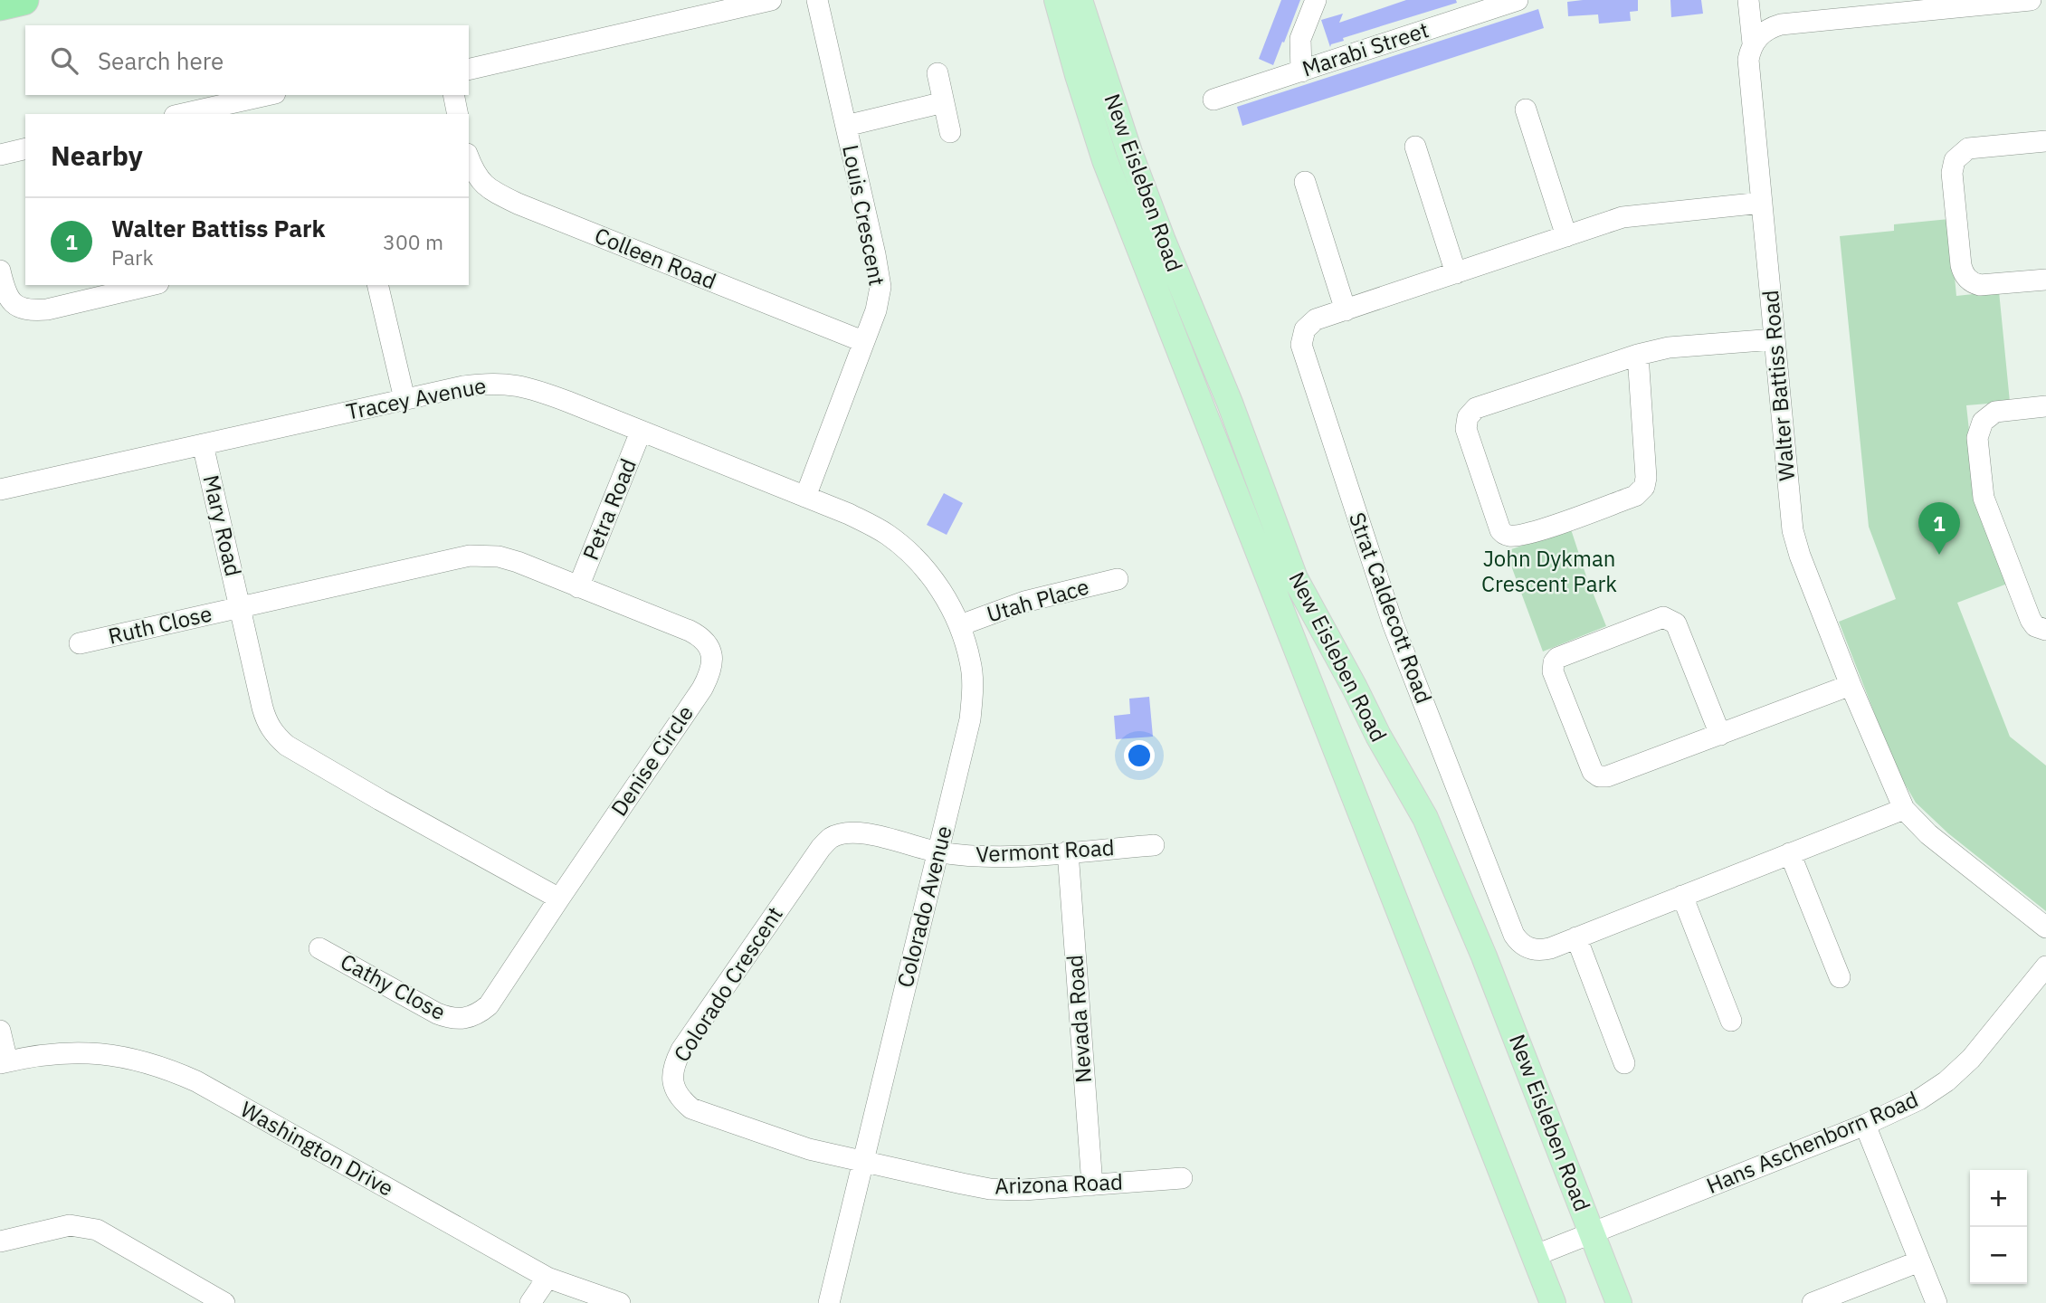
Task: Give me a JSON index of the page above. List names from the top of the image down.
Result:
{
  "streets": {
    "main road": ["New Eisleben Road"],
    "street": [
      "Marabi Street",
      "Louis Crescent",
      "Colleen Road",
      "Walter Battiss Road",
      "Tracey Avenue",
      "Petra Road",
      "Mary Road",
      "Utah Place",
      "Strat Caldecott Road",
      "Ruth Close",
      "Denise Circle",
      "Vermont Road",
      "Colorado Avenue",
      "Colorado Crescent",
      "Cathy Close",
      "Nevada Road",
      "Hans Aschenborn Road",
      "Washington Drive",
      "Arizona Road"
    ]
  },
  "crossings": [
    ["New Eisleben Road", "Hans Aschenborn Road"],
    ["Louis Crescent", "Colleen Road"],
    ["Louis Crescent", "Tracey Avenue"],
    ["Walter Battiss Road", "Strat Caldecott Road"],
    ["Tracey Avenue", "Petra Road"],
    ["Tracey Avenue", "Mary Road"],
    ["Tracey Avenue", "Colorado Avenue"],
    ["Petra Road", "Denise Circle"],
    ["Mary Road", "Ruth Close"],
    ["Mary Road", "Denise Circle"],
    ["Utah Place", "Colorado Avenue"],
    ["Ruth Close", "Denise Circle"],
    ["Denise Circle", "Cathy Close"],
    ["Vermont Road", "Colorado Avenue"],
    ["Vermont Road", "Colorado Crescent"],
    ["Vermont Road", "Nevada Road"],
    ["Colorado Avenue", "Colorado Crescent"],
    ["Colorado Avenue", "Arizona Road"],
    ["Colorado Crescent", "Arizona Road"],
    ["Nevada Road", "Arizona Road"]
  ],
  "parks": ["John Dykman Crescent Park"],
  "page": {
    "search": "Search here",
    "heading": "Nearby",
    "list": [
      {
        "mark": "1",
        "name": "Walter Battiss Park",
        "note": "Park",
        "value": "300 m"
      }
    ],
    "pins": "1",
    "map_buttons": ["+", "−"]
  }
}
